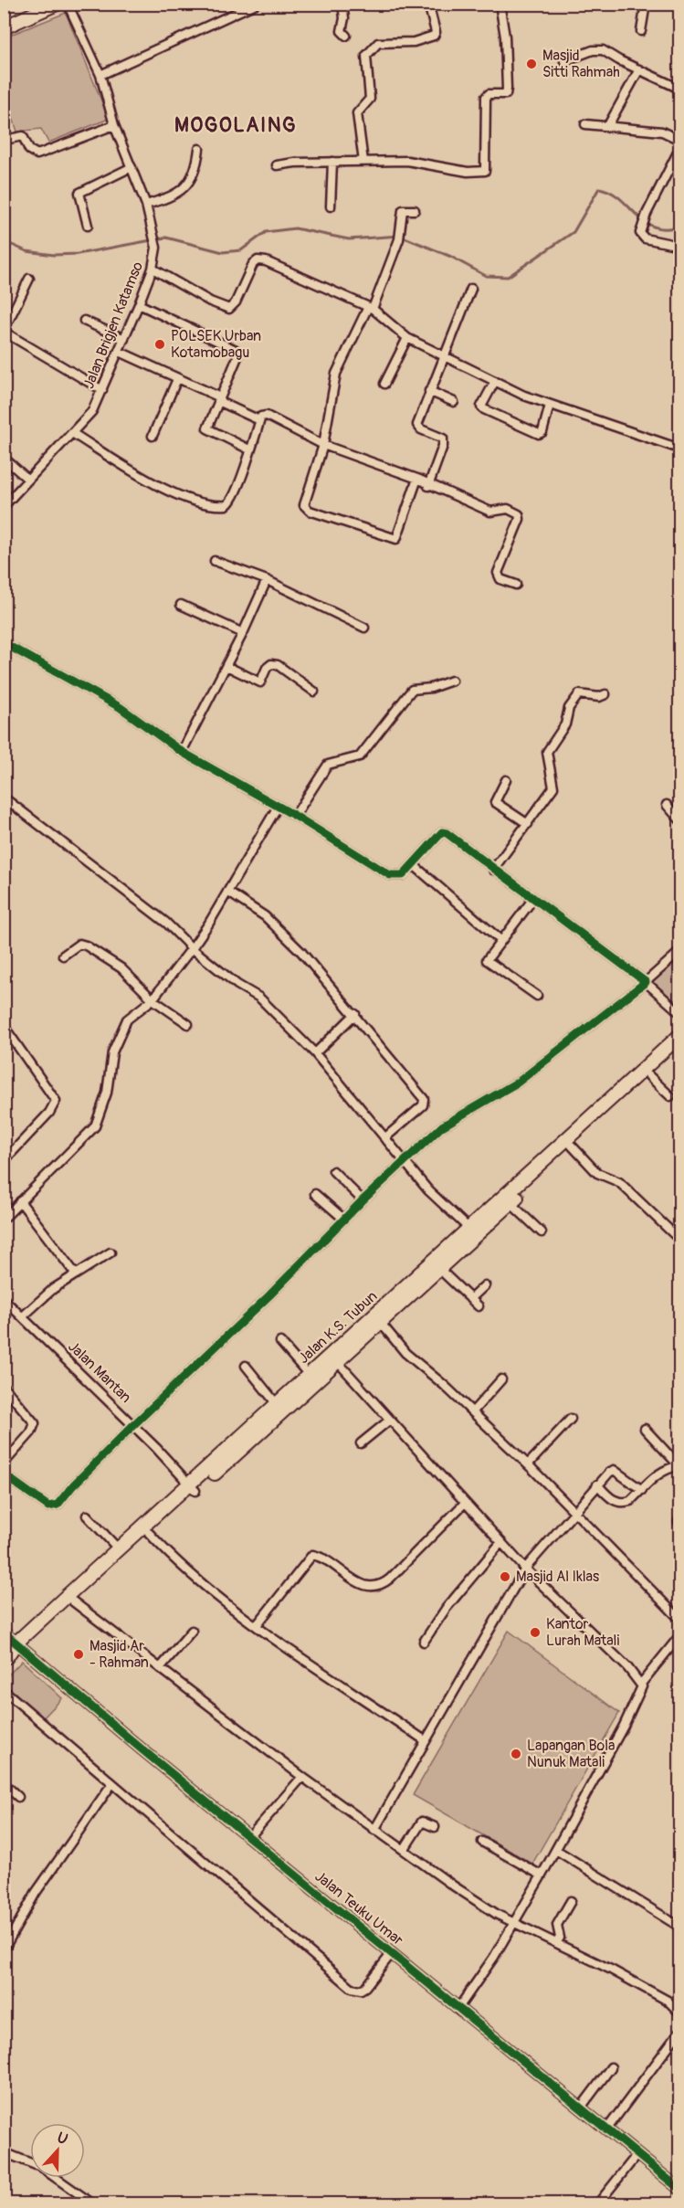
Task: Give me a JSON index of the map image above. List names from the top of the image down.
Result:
{
  "streets": {
    "highway": ["Jalan K.S. Tubun"],
    "street": ["Jalan Brigjen Katamso", "Jalan Mantan", "Jalan Teuku Umar"]
  },
  "crossings": [
    ["Jalan K.S. Tubun", "Jalan Mantan"],
    ["Jalan K.S. Tubun", "Jalan Teuku Umar"]
  ],
  "districts": ["MOGOLAING"],
  "places": [
    "Masjid Sitti Rahmah",
    "POLSEK Urban Kotamobagu",
    "Masjid Al Iklas",
    "Kantor Lurah Matali",
    "Masjid Ar - Rahman",
    "Lapangan Bola Nunuk Matali"
  ],
  "north": "top"
}
